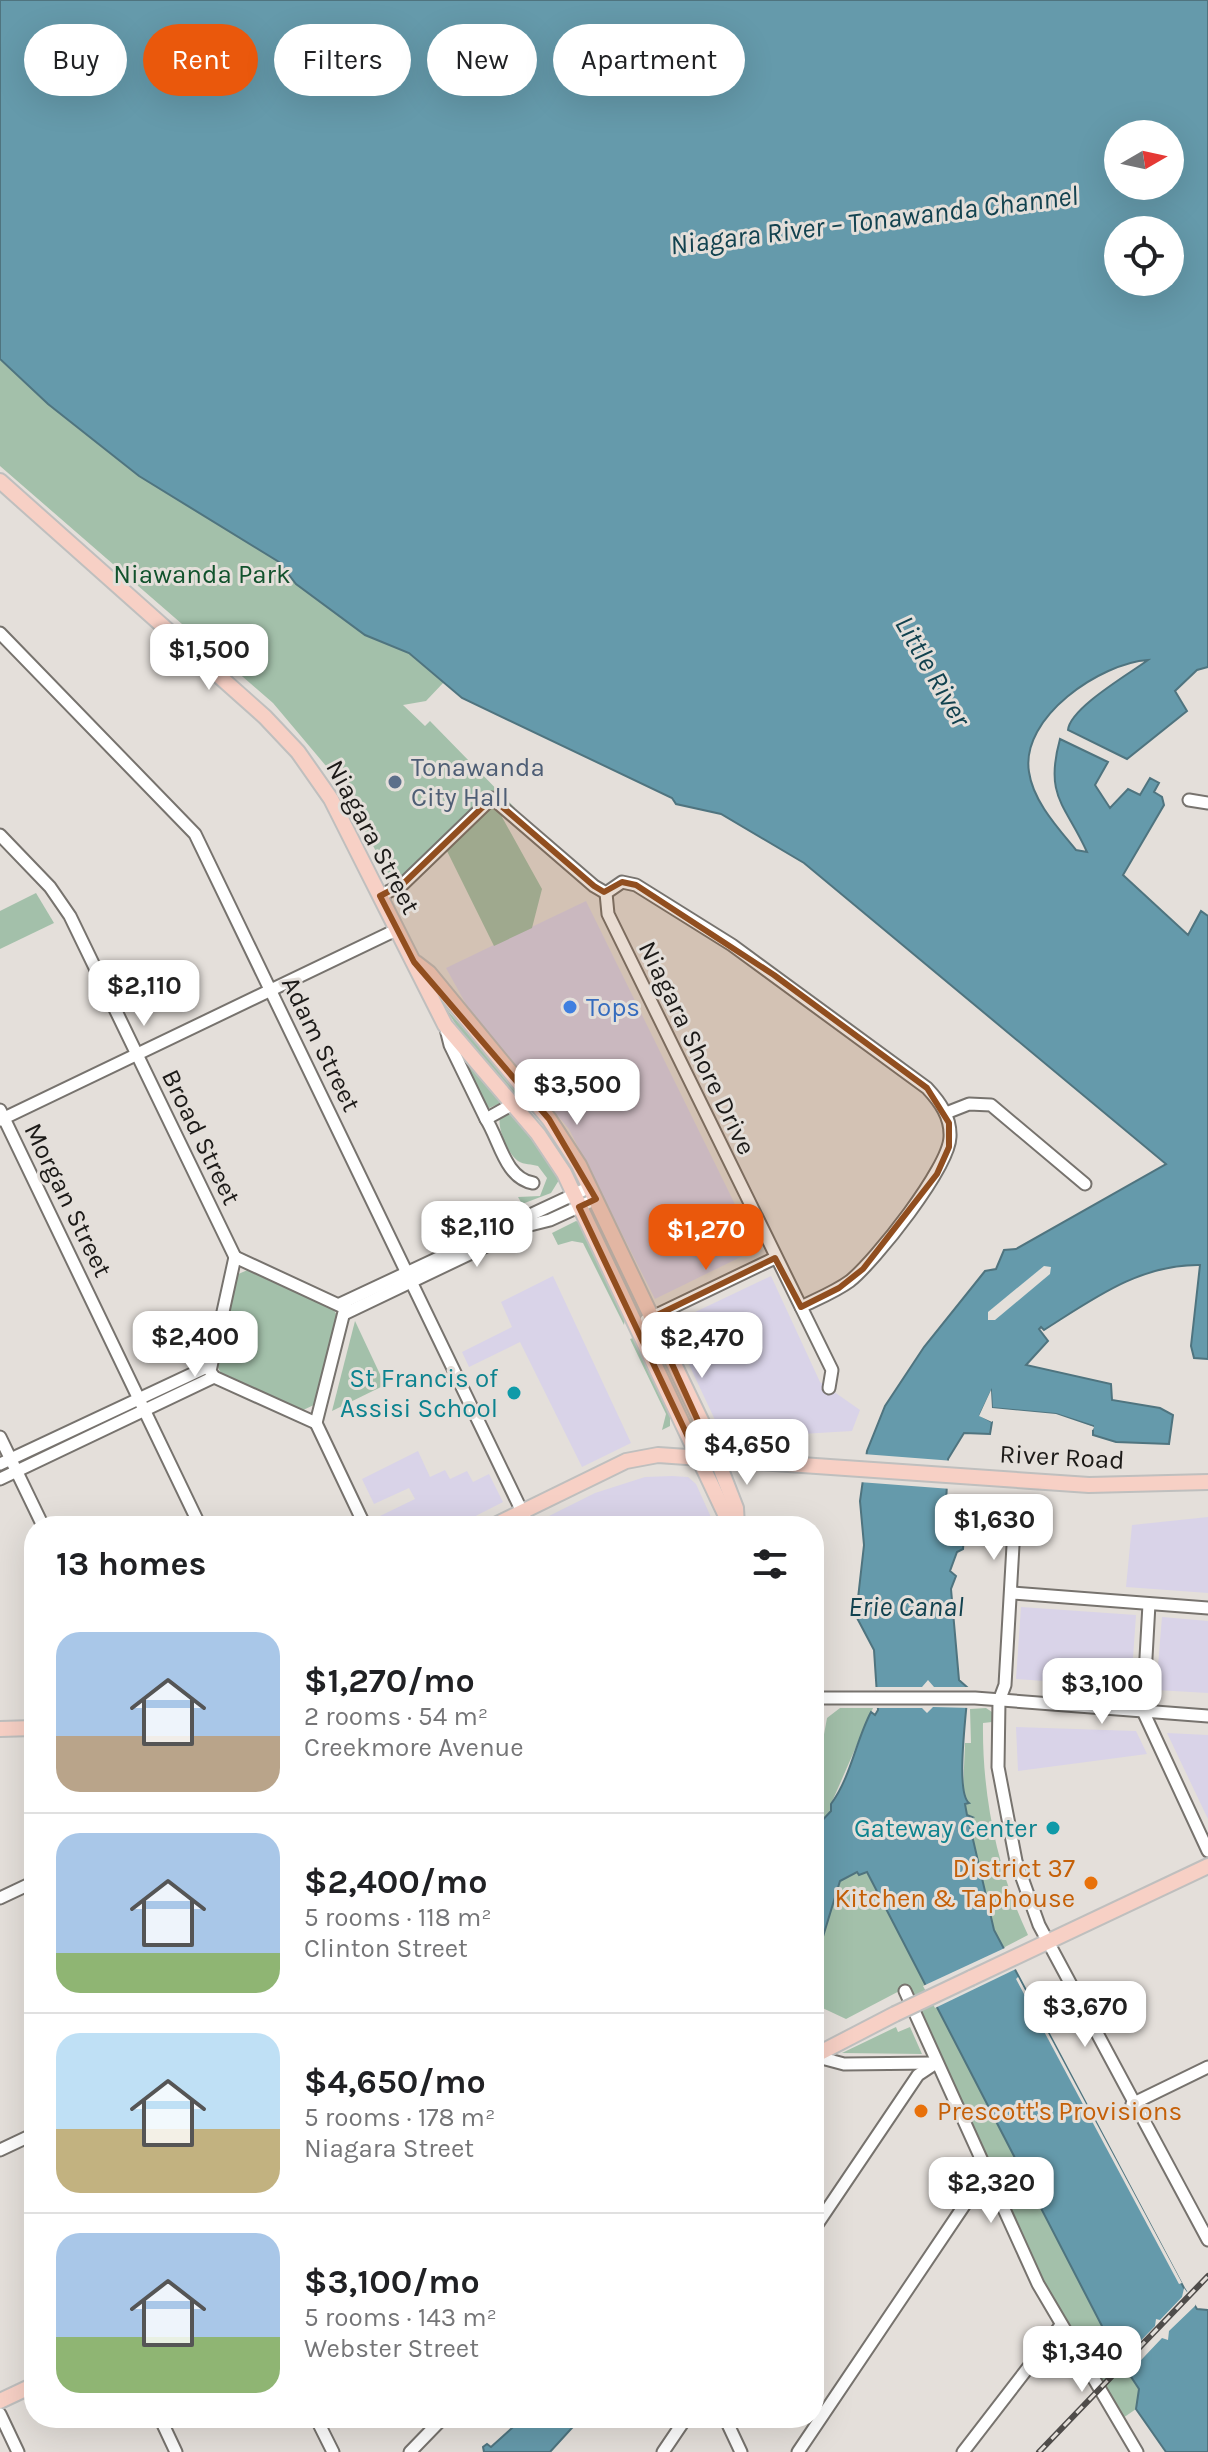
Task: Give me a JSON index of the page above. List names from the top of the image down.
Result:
{
  "streets": {
    "main road": ["Niagara Street", "River Road"],
    "street": [
      "Adam Street",
      "Niagara Shore Drive",
      "Broad Street",
      "Morgan Street"
    ]
  },
  "crossings": [
    ["Niagara Street", "River Road"]
  ],
  "water": ["Niagara River – Tonawanda Channel", "Little River", "Erie Canal"],
  "parks": ["Niawanda Park"],
  "places": [
    "Tonawanda City Hall",
    "Tops",
    "St Francis of Assisi School",
    "Gateway Center",
    "District 37 Kitchen & Taphouse",
    "Prescott's Provisions"
  ],
  "north": "right",
  "page": {
    "chip": [
      "Buy",
      "Rent",
      "Filters",
      "New",
      "Apartment"
    ],
    "price": [
      "$1,500",
      "$2,110",
      "$3,500",
      "$2,110",
      "$1,270",
      "$2,400",
      "$2,470",
      "$4,650",
      "$1,630",
      "$3,100",
      "$3,670",
      "$2,320",
      "$1,340"
    ],
    "heading": "13 homes",
    "list": [
      {
        "name": "$1,270/mo",
        "note": "2 rooms · 54 m² · Creekmore Avenue"
      },
      {
        "name": "$2,400/mo",
        "note": "5 rooms · 118 m² · Clinton Street"
      },
      {
        "name": "$4,650/mo",
        "note": "5 rooms · 178 m² · Niagara Street"
      },
      {
        "name": "$3,100/mo",
        "note": "5 rooms · 143 m² · Webster Street"
      }
    ]
  }
}
